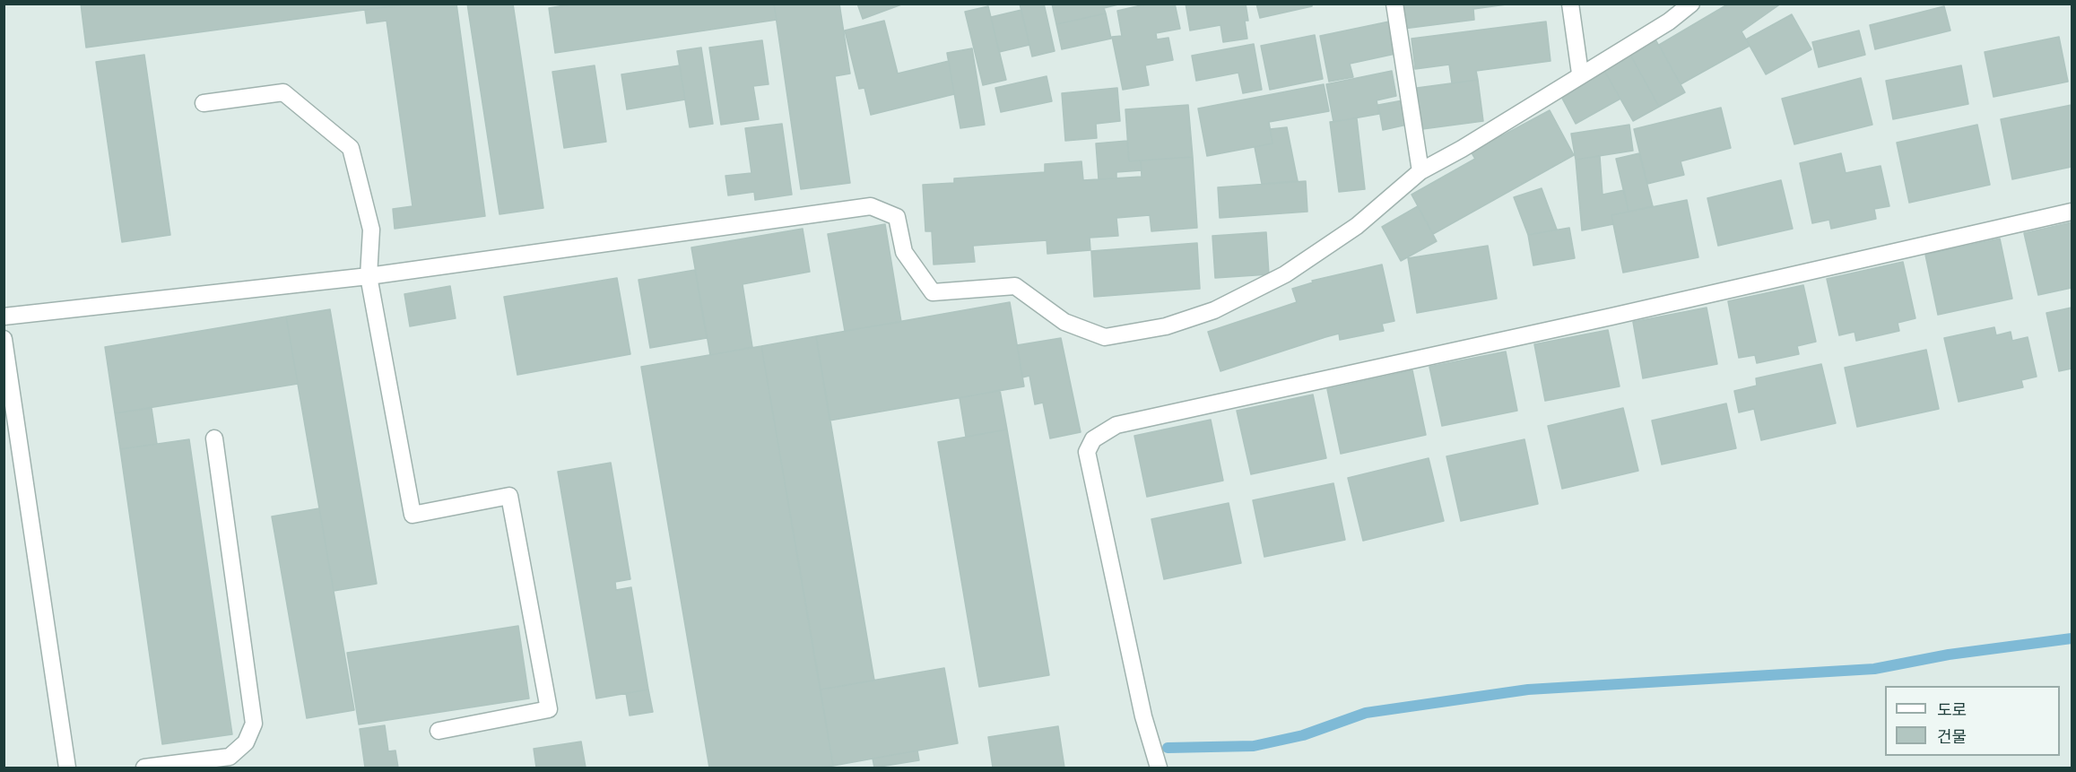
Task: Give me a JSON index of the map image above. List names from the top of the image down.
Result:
{
  "legend": ["도로", "건물"]
}
